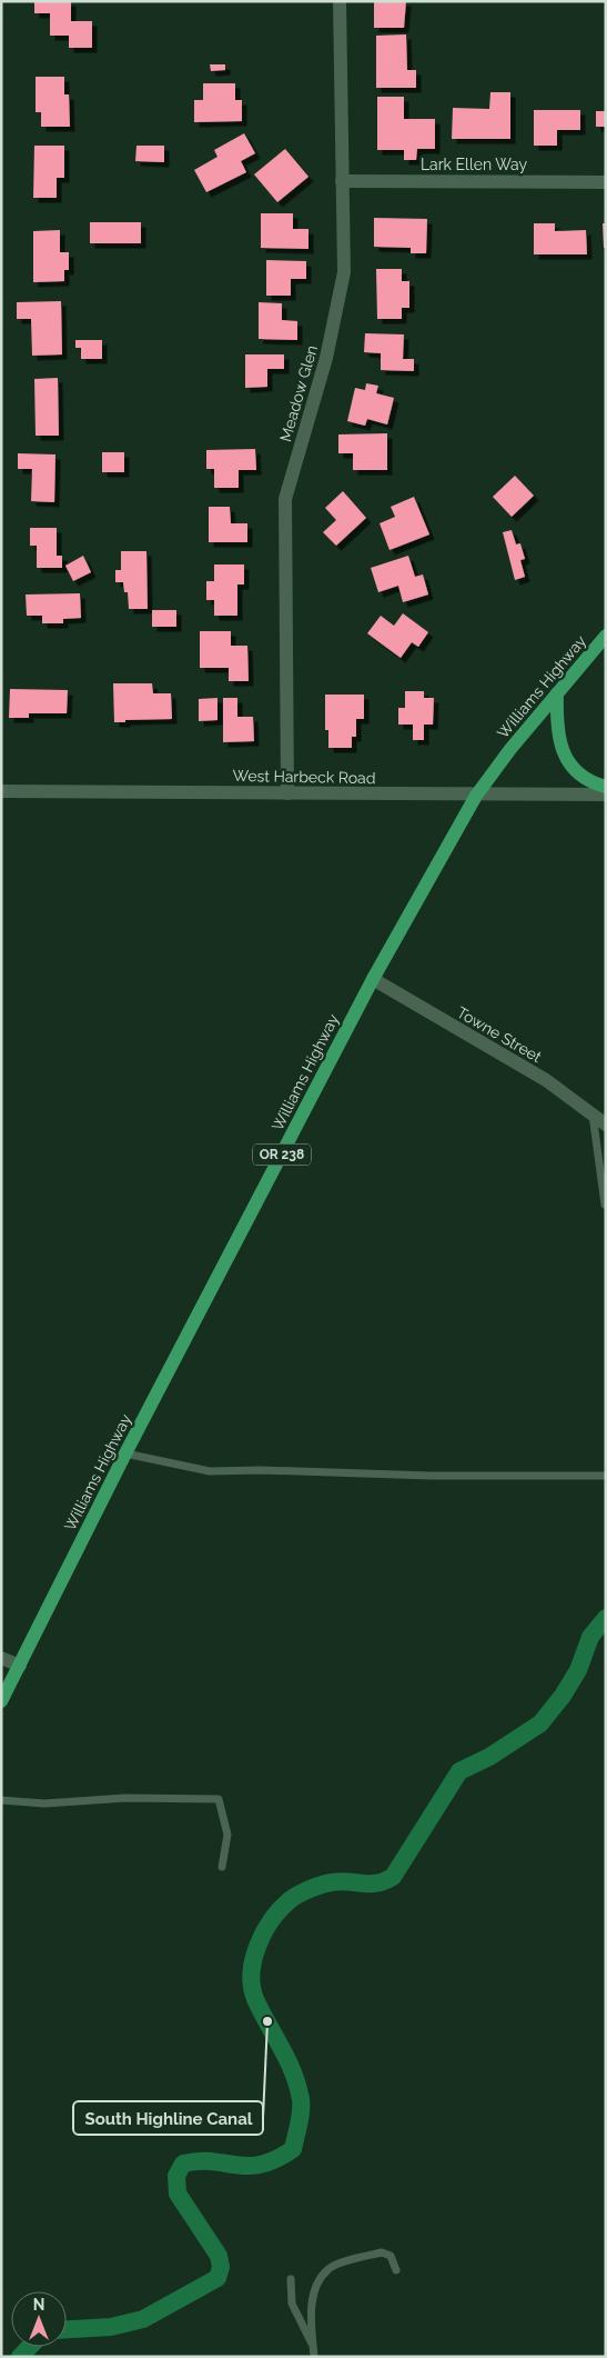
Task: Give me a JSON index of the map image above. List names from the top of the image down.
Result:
{
  "streets": {
    "main road": ["Williams Highway", "OR 238"],
    "street": [
      "Lark Ellen Way",
      "Meadow Glen",
      "West Harbeck Road",
      "Towne Street"
    ]
  },
  "crossings": [
    ["Lark Ellen Way", "Meadow Glen"],
    ["Meadow Glen", "West Harbeck Road"],
    ["Williams Highway", "West Harbeck Road"],
    ["Williams Highway", "Towne Street"]
  ],
  "places": ["South Highline Canal"],
  "north": "top"
}
